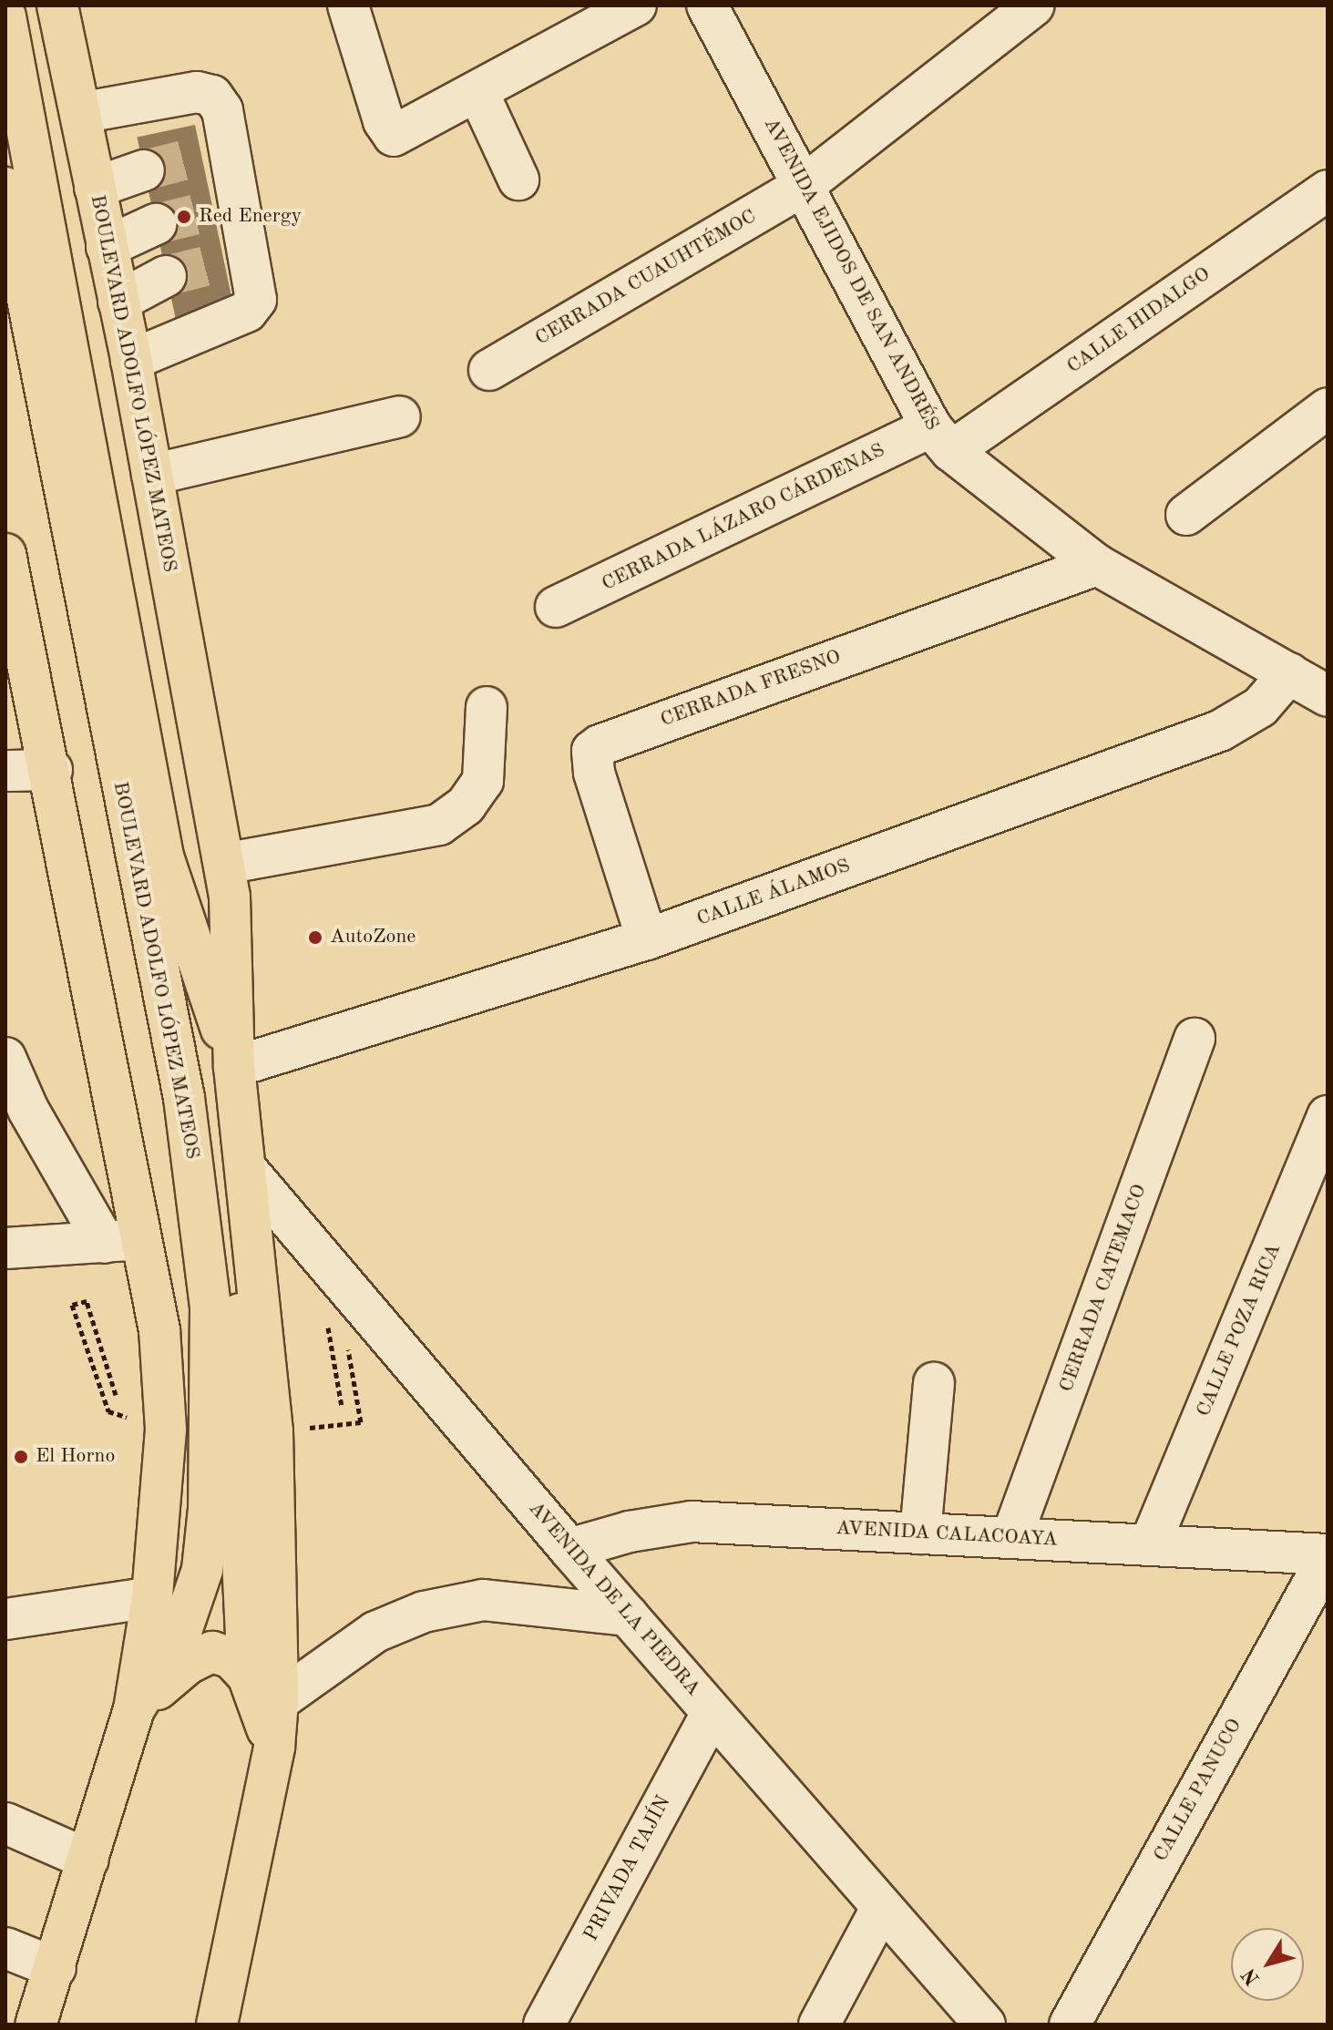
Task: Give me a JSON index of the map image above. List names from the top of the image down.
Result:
{
  "streets": {
    "main road": ["BOULEVARD ADOLFO LÓPEZ MATEOS"],
    "street": [
      "AVENIDA EJIDOS DE SAN ANDRÉS",
      "CERRADA CUAUHTÉMOC",
      "CALLE HIDALGO",
      "CERRADA LÁZARO CÁRDENAS",
      "CERRADA FRESNO",
      "CALLE ÁLAMOS",
      "CERRADA CATEMACO",
      "CALLE POZA RICA",
      "AVENIDA CALACOAYA",
      "AVENIDA DE LA PIEDRA",
      "CALLE PANUCO",
      "PRIVADA TAJÍN"
    ]
  },
  "crossings": [
    ["AVENIDA EJIDOS DE SAN ANDRÉS", "CERRADA CUAUHTÉMOC"],
    ["AVENIDA EJIDOS DE SAN ANDRÉS", "CALLE HIDALGO"],
    ["AVENIDA EJIDOS DE SAN ANDRÉS", "CERRADA LÁZARO CÁRDENAS"],
    ["AVENIDA EJIDOS DE SAN ANDRÉS", "CERRADA FRESNO"],
    ["AVENIDA EJIDOS DE SAN ANDRÉS", "CALLE ÁLAMOS"],
    ["CALLE HIDALGO", "CERRADA LÁZARO CÁRDENAS"],
    ["BOULEVARD ADOLFO LÓPEZ MATEOS", "CALLE ÁLAMOS"],
    ["BOULEVARD ADOLFO LÓPEZ MATEOS", "AVENIDA DE LA PIEDRA"],
    ["CERRADA FRESNO", "CALLE ÁLAMOS"],
    ["CERRADA CATEMACO", "AVENIDA CALACOAYA"],
    ["CALLE POZA RICA", "AVENIDA CALACOAYA"],
    ["AVENIDA CALACOAYA", "AVENIDA DE LA PIEDRA"],
    ["AVENIDA CALACOAYA", "CALLE PANUCO"],
    ["AVENIDA DE LA PIEDRA", "PRIVADA TAJÍN"]
  ],
  "places": ["Red Energy", "AutoZone", "El Horno"],
  "north": "bottom left"
}
